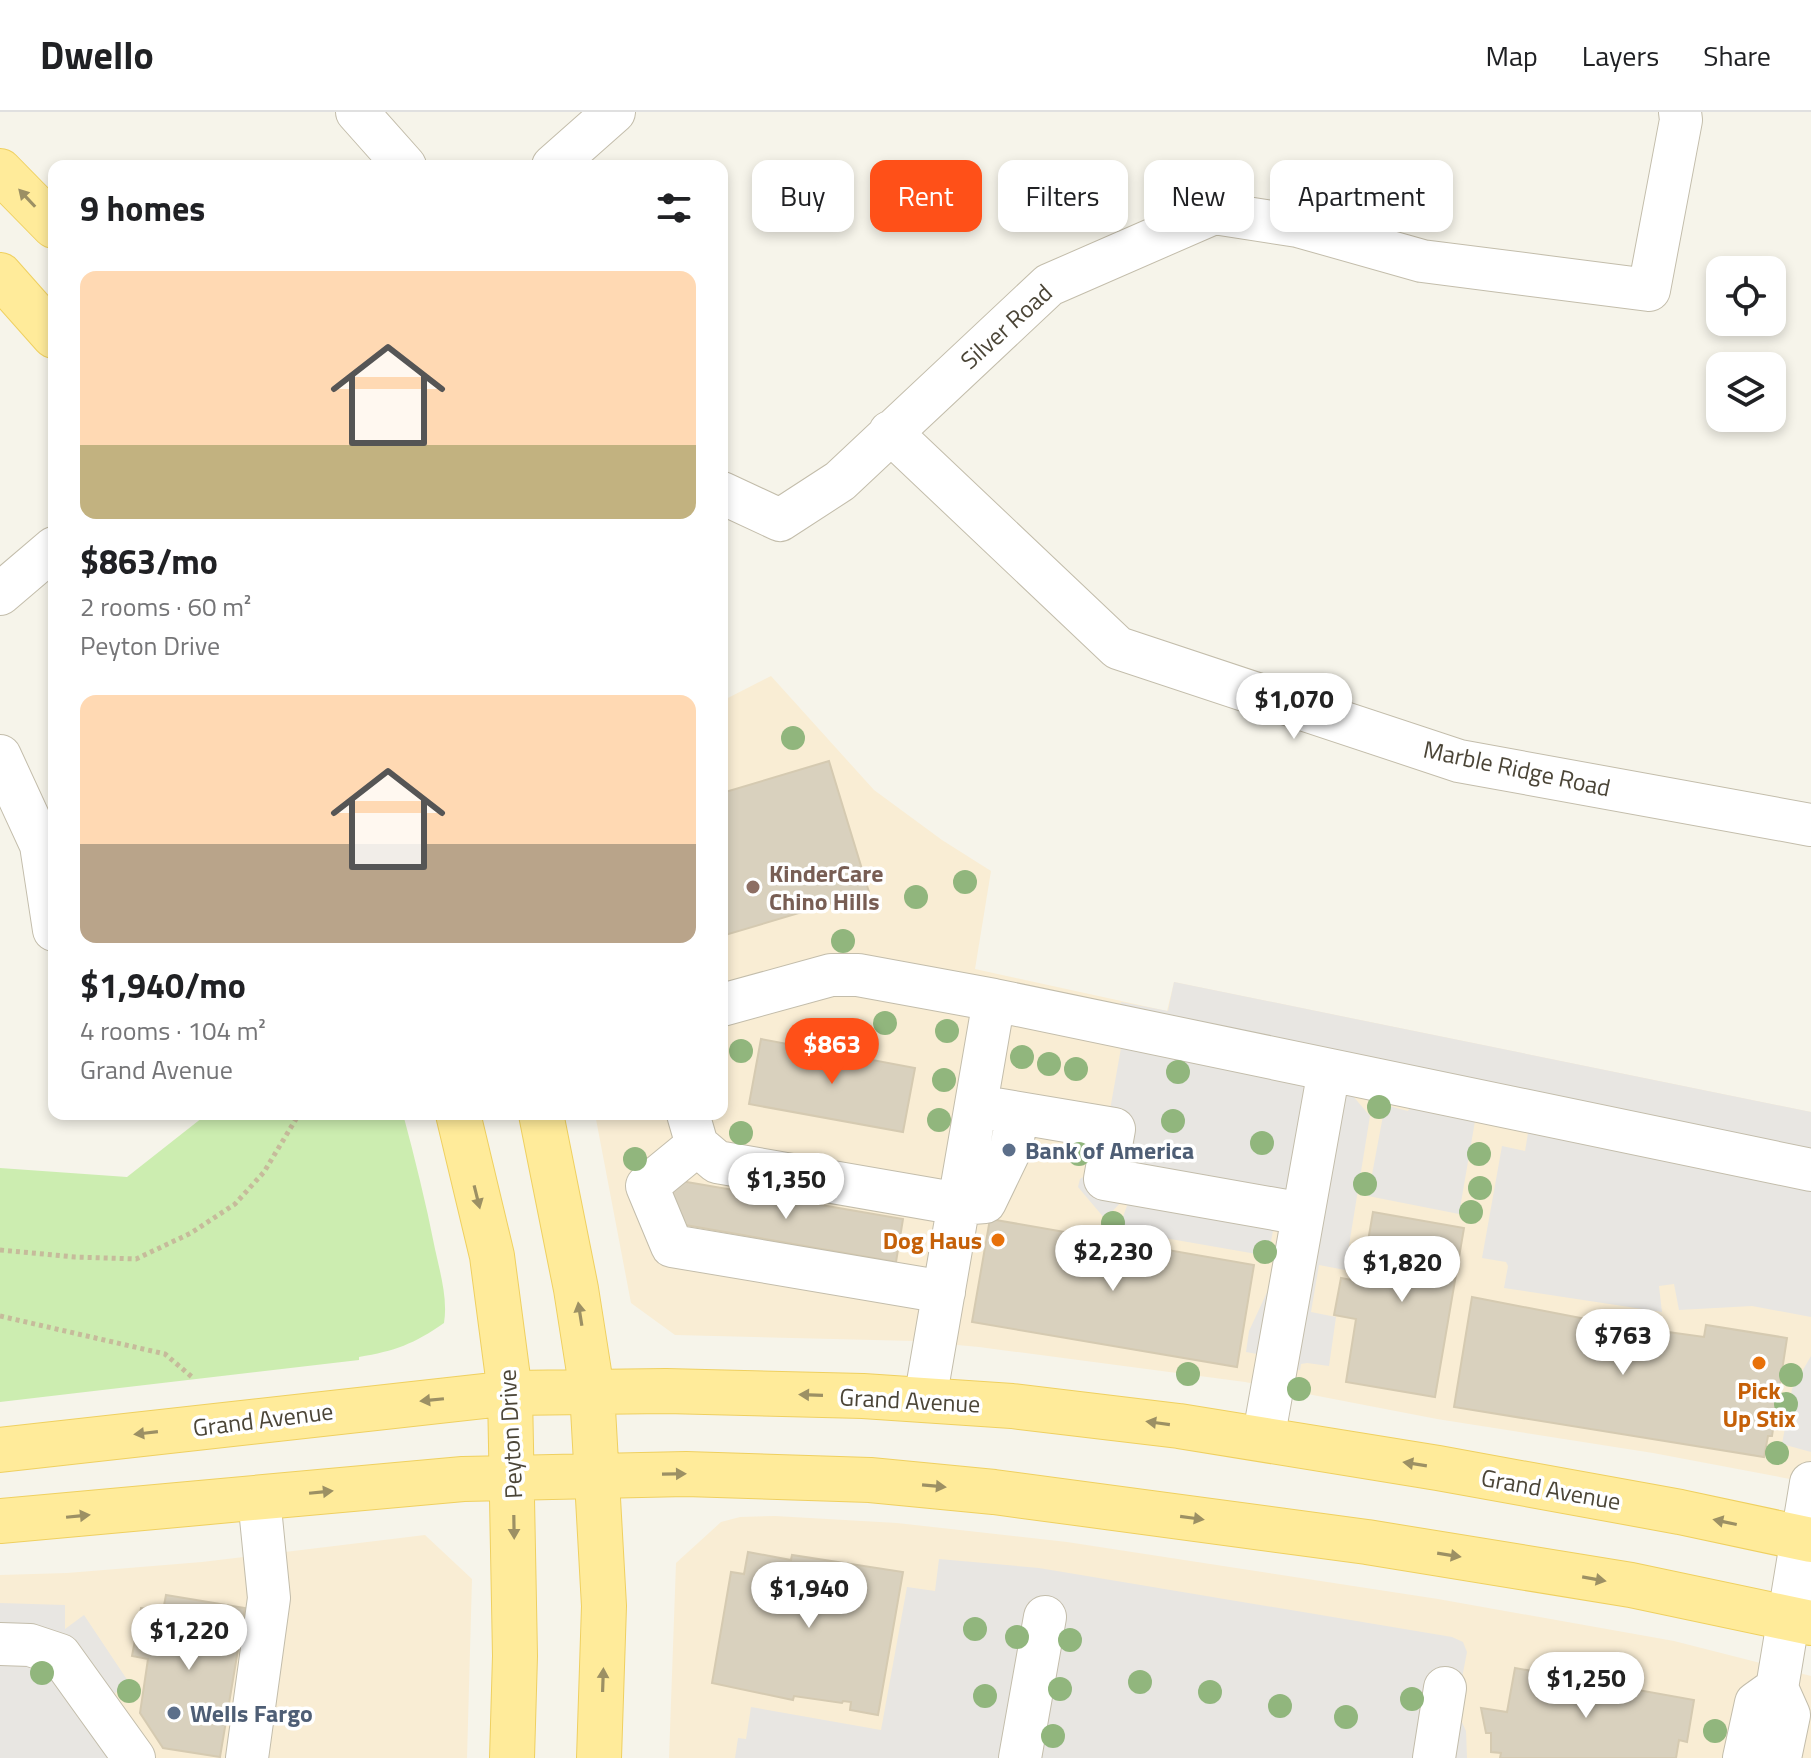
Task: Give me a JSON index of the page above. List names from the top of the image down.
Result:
{
  "streets": {
    "main road": ["Grand Avenue", "Peyton Drive"],
    "street": ["Silver Road", "Marble Ridge Road"]
  },
  "crossings": [
    ["Silver Road", "Marble Ridge Road"],
    ["Grand Avenue", "Peyton Drive"]
  ],
  "places": [
    "KinderCare Chino Hills",
    "Bank of America",
    "Dog Haus",
    "Pick Up Stix",
    "Wells Fargo"
  ],
  "page": {
    "header": "Dwello",
    "nav": ["Map", "Layers", "Share"],
    "chip": [
      "Buy",
      "Rent",
      "Filters",
      "New",
      "Apartment"
    ],
    "heading": "9 homes",
    "list": [
      {
        "name": "$863/mo",
        "note": "2 rooms · 60 m² · Peyton Drive"
      },
      {
        "name": "$1,940/mo",
        "note": "4 rooms · 104 m² · Grand Avenue"
      }
    ],
    "price": [
      "$1,070",
      "$863",
      "$1,350",
      "$2,230",
      "$1,820",
      "$763",
      "$1,940",
      "$1,220",
      "$1,250"
    ]
  }
}
